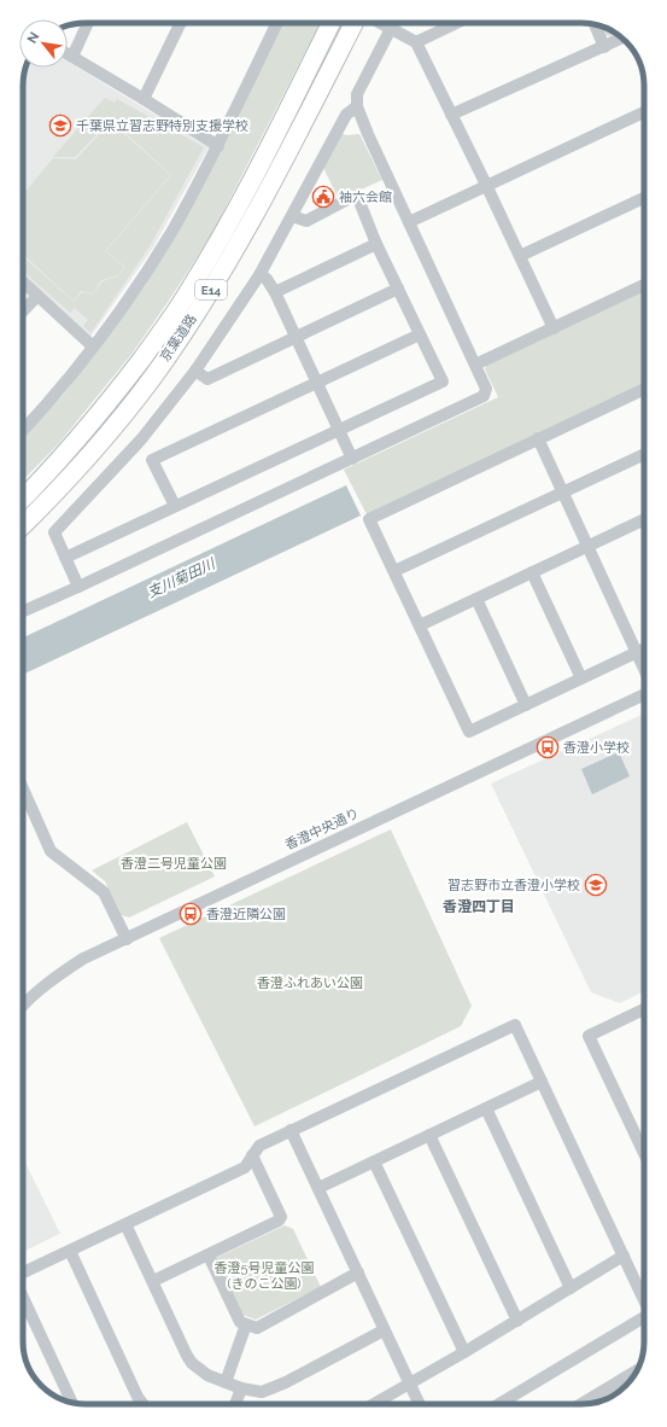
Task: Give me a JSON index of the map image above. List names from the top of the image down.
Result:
{
  "streets": {
    "highway": ["E14", "京葉道路"],
    "street": ["香澄中央通り"]
  },
  "districts": ["香澄四丁目"],
  "water": ["支川菊田川"],
  "parks": ["香澄二号児童公園", "香澄ふれあい公園", "香澄5号児童公園 (きのこ公園)"],
  "places": {
    "school or university": ["千葉県立習志野特別支援学校", "習志野市立香澄小学校"],
    "public building": ["袖六会館"],
    "bus stop": ["香澄小学校", "香澄近隣公園"]
  },
  "north": "top left"
}
